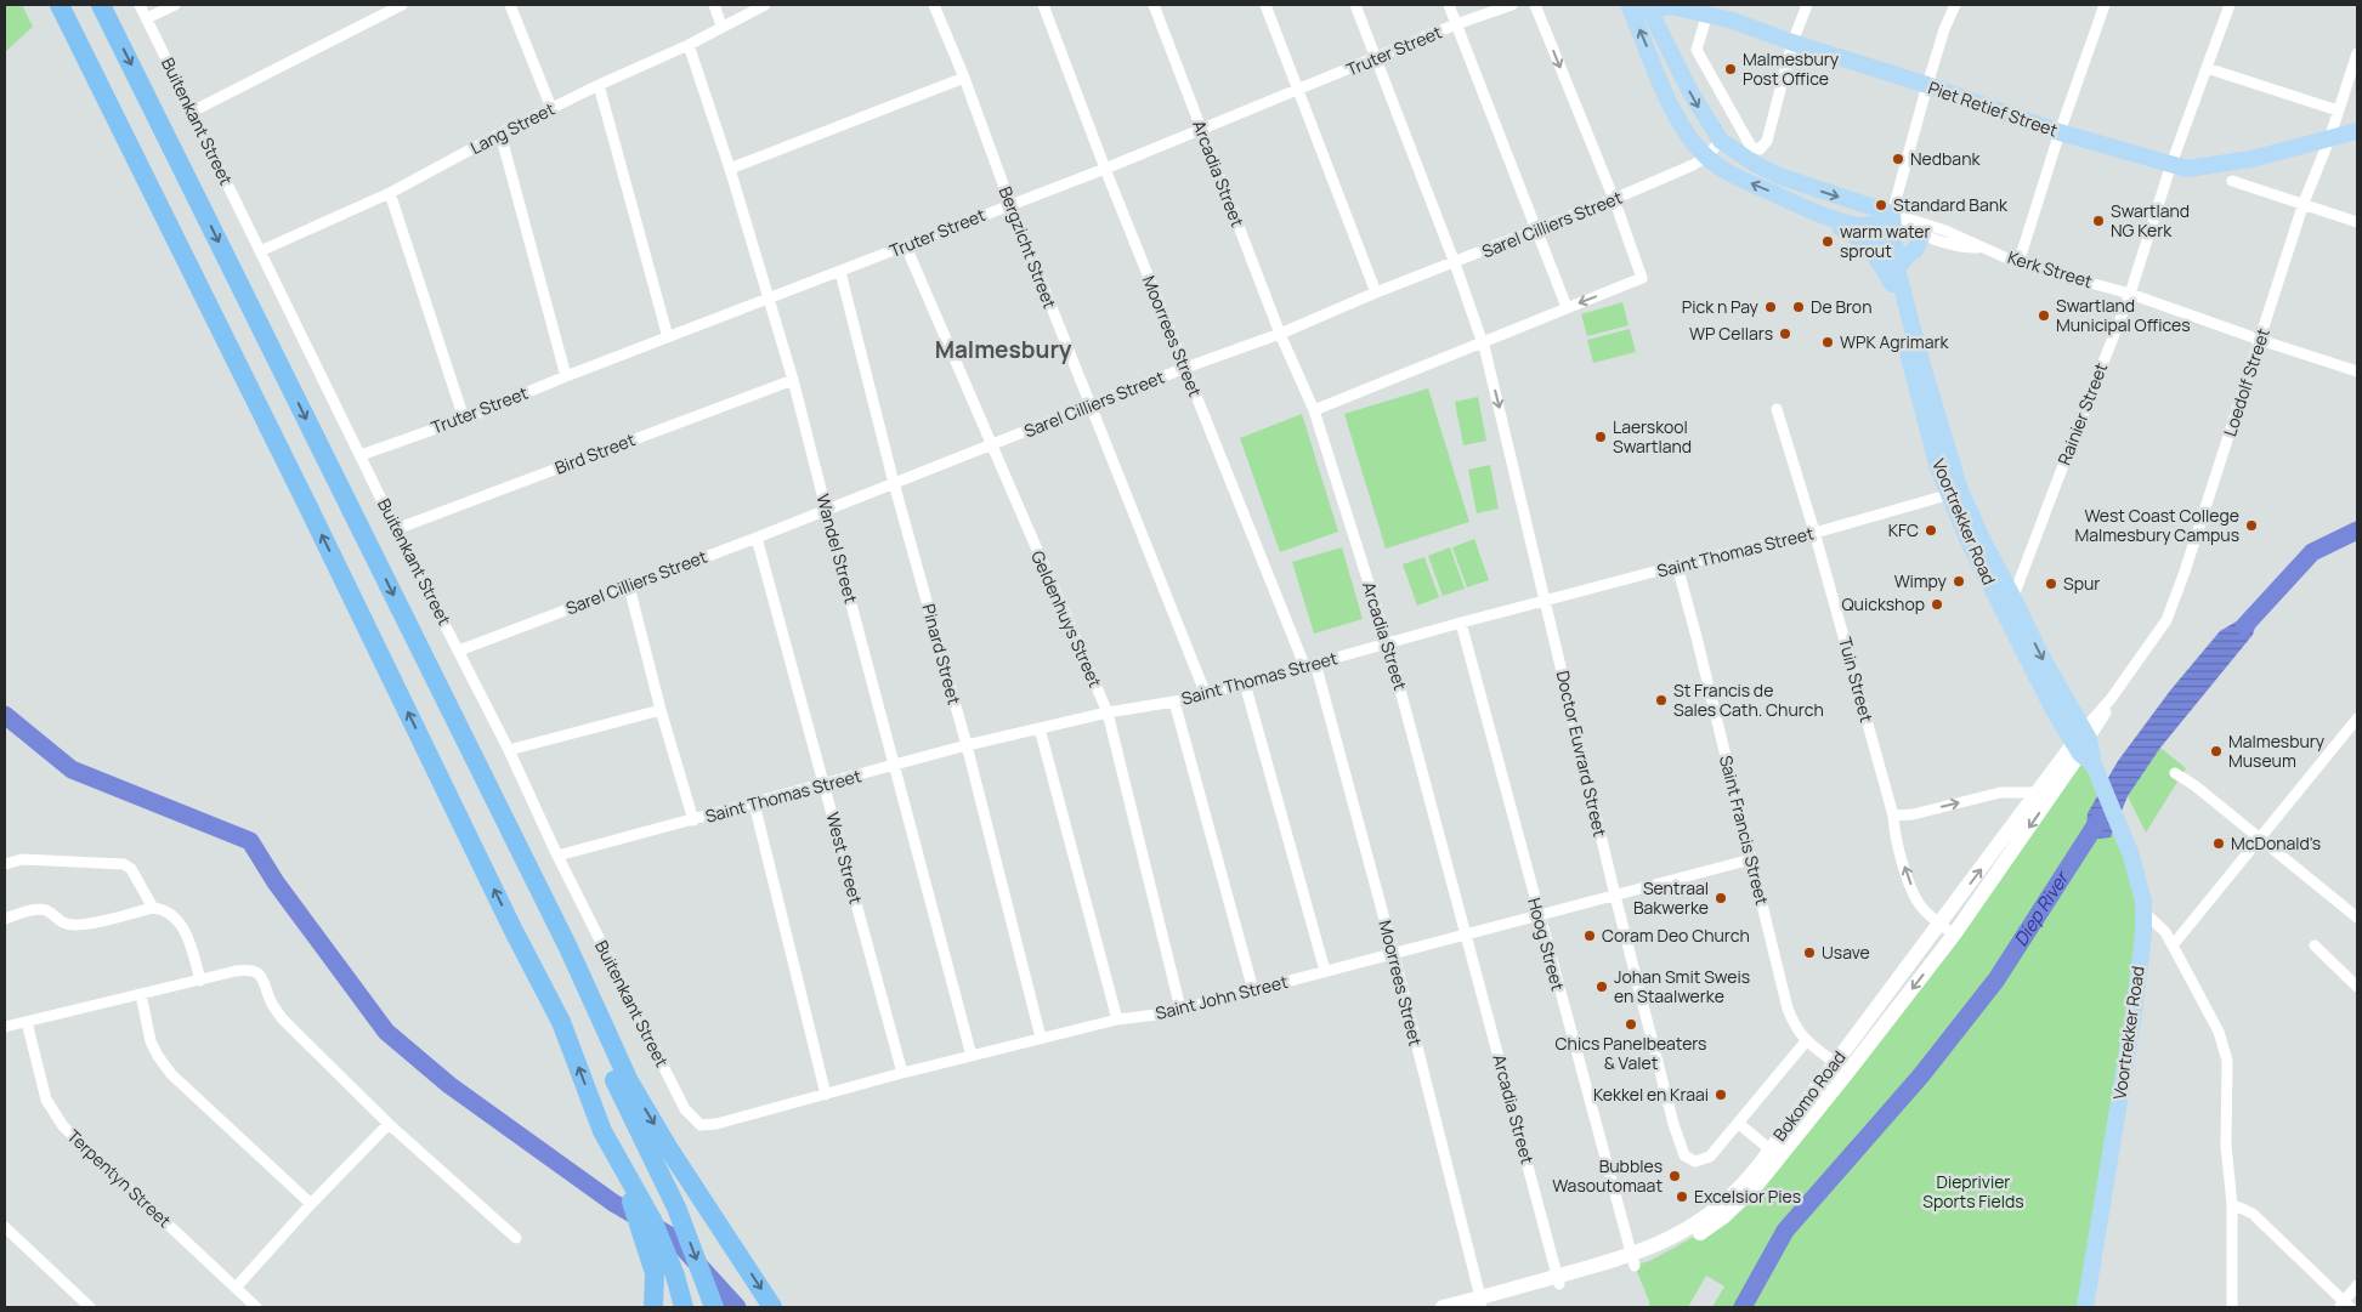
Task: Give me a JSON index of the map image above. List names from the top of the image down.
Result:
{
  "streets": {
    "main road": ["Piet Retief Street", "Voortrekker Road", "Bokomo Road"],
    "street": [
      "Truter Street",
      "Buitenkant Street",
      "Lang Street",
      "Arcadia Street",
      "Sarel Cilliers Street",
      "Bergzicht Street",
      "Kerk Street",
      "Moorrees Street",
      "Loedolf Street",
      "Rainier Street",
      "Bird Street",
      "Wandel Street",
      "Saint Thomas Street",
      "Geldenhuys Street",
      "Pinard Street",
      "Tuin Street",
      "Doctor Euvrard Street",
      "Saint Francis Street",
      "West Street",
      "Hoog Street",
      "Saint John Street",
      "Terpentyn Street"
    ]
  },
  "crossings": [
    ["Truter Street", "Buitenkant Street"],
    ["Truter Street", "Arcadia Street"],
    ["Truter Street", "Bergzicht Street"],
    ["Truter Street", "Moorrees Street"],
    ["Truter Street", "Wandel Street"],
    ["Truter Street", "Geldenhuys Street"],
    ["Truter Street", "Pinard Street"],
    ["Truter Street", "Doctor Euvrard Street"],
    ["Piet Retief Street", "Loedolf Street"],
    ["Piet Retief Street", "Rainier Street"],
    ["Buitenkant Street", "Lang Street"],
    ["Buitenkant Street", "Sarel Cilliers Street"],
    ["Buitenkant Street", "Bird Street"],
    ["Buitenkant Street", "Saint Thomas Street"],
    ["Buitenkant Street", "Saint John Street"],
    ["Lang Street", "Wandel Street"],
    ["Arcadia Street", "Sarel Cilliers Street"],
    ["Arcadia Street", "Saint Thomas Street"],
    ["Arcadia Street", "Saint John Street"],
    ["Arcadia Street", "Bokomo Road"],
    ["Sarel Cilliers Street", "Bergzicht Street"],
    ["Sarel Cilliers Street", "Moorrees Street"],
    ["Sarel Cilliers Street", "Wandel Street"],
    ["Sarel Cilliers Street", "Geldenhuys Street"],
    ["Sarel Cilliers Street", "Pinard Street"],
    ["Sarel Cilliers Street", "Doctor Euvrard Street"],
    ["Sarel Cilliers Street", "West Street"],
    ["Bergzicht Street", "Saint Thomas Street"],
    ["Kerk Street", "Loedolf Street"],
    ["Kerk Street", "Rainier Street"],
    ["Kerk Street", "Voortrekker Road"],
    ["Moorrees Street", "Saint Thomas Street"],
    ["Moorrees Street", "Saint John Street"],
    ["Moorrees Street", "Bokomo Road"],
    ["Loedolf Street", "Voortrekker Road"],
    ["Loedolf Street", "Bokomo Road"],
    ["Rainier Street", "Voortrekker Road"],
    ["Bird Street", "Wandel Street"],
    ["Voortrekker Road", "Saint Thomas Street"],
    ["Voortrekker Road", "Bokomo Road"],
    ["Wandel Street", "Saint Thomas Street"],
    ["Wandel Street", "Saint John Street"],
    ["Saint Thomas Street", "Geldenhuys Street"],
    ["Saint Thomas Street", "Pinard Street"],
    ["Saint Thomas Street", "Tuin Street"],
    ["Saint Thomas Street", "Doctor Euvrard Street"],
    ["Saint Thomas Street", "Saint Francis Street"],
    ["Saint Thomas Street", "West Street"],
    ["Saint Thomas Street", "Hoog Street"],
    ["Geldenhuys Street", "Saint John Street"],
    ["Pinard Street", "Saint John Street"],
    ["Tuin Street", "Bokomo Road"],
    ["Doctor Euvrard Street", "Saint John Street"],
    ["Saint Francis Street", "Saint John Street"],
    ["Saint Francis Street", "Bokomo Road"],
    ["West Street", "Saint John Street"],
    ["Hoog Street", "Saint John Street"],
    ["Hoog Street", "Bokomo Road"]
  ],
  "districts": ["Malmesbury"],
  "water": ["Diep River"],
  "parks": ["Dieprivier Sports Fields"],
  "places": [
    "Malmesbury Post Office",
    "Nedbank",
    "Standard Bank",
    "Swartland NG Kerk",
    "warm water sprout",
    "Pick n Pay",
    "De Bron",
    "Swartland Municipal Offices",
    "WP Cellars",
    "WPK Agrimark",
    "Laerskool Swartland",
    "West Coast College Malmesbury Campus",
    "KFC",
    "Wimpy",
    "Spur",
    "Quickshop",
    "St Francis de Sales Cath. Church",
    "Malmesbury Museum",
    "McDonald's",
    "Sentraal Bakwerke",
    "Coram Deo Church",
    "Usave",
    "Johan Smit Sweis en Staalwerke",
    "Chics Panelbeaters & Valet",
    "Kekkel en Kraai",
    "Bubbles Wasoutomaat",
    "Excelsior Pies"
  ]
}
